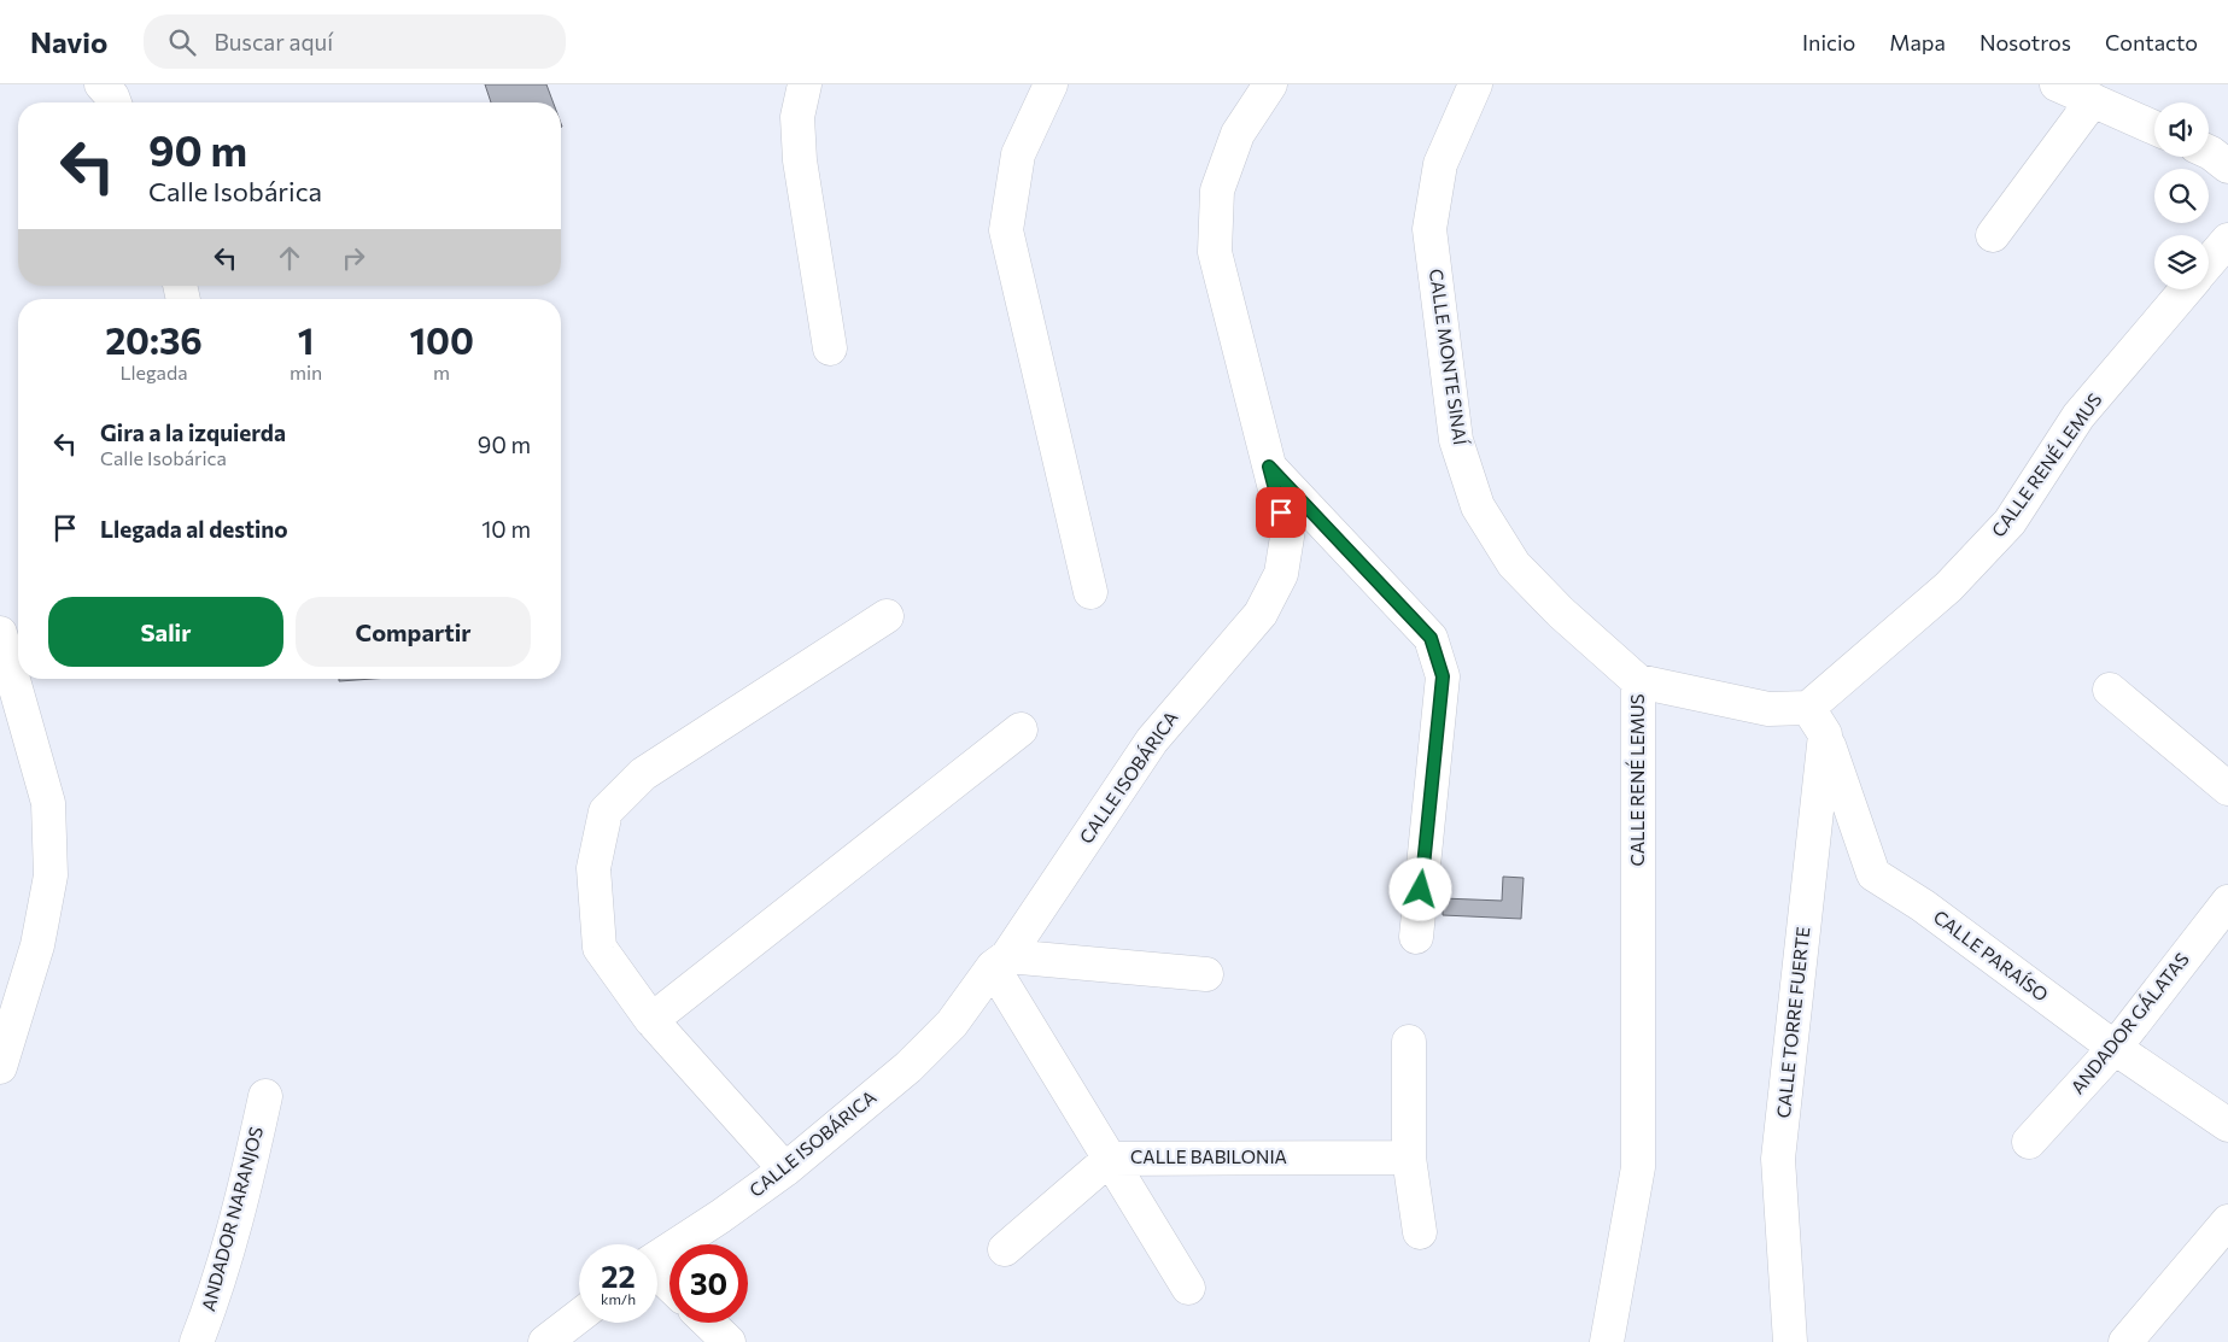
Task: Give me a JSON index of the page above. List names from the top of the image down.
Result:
{
  "streets": {
    "street": [
      "CALLE MONTE SINAÍ",
      "CALLE RENÉ LEMUS",
      "CALLE ISOBÁRICA",
      "CALLE PARAÍSO",
      "CALLE TORRE FUERTE",
      "ANDADOR GÁLATAS",
      "CALLE BABILONIA",
      "ANDADOR NARANJOS"
    ]
  },
  "crossings": [
    ["CALLE MONTE SINAÍ", "CALLE RENÉ LEMUS"],
    ["CALLE RENÉ LEMUS", "CALLE PARAÍSO"],
    ["CALLE RENÉ LEMUS", "CALLE TORRE FUERTE"],
    ["CALLE PARAÍSO", "CALLE TORRE FUERTE"],
    ["CALLE PARAÍSO", "ANDADOR GÁLATAS"]
  ],
  "page": {
    "header": "Navio",
    "search": "Buscar aquí",
    "nav": [
      "Inicio",
      "Mapa",
      "Nosotros",
      "Contacto"
    ],
    "turn": ["90 m", "Calle Isobárica"],
    "eta": [
      "20:36",
      "Llegada",
      "1",
      "min",
      "100",
      "m"
    ],
    "list": [
      {
        "name": "Gira a la izquierda",
        "note": "Calle Isobárica",
        "value": "90 m"
      },
      {
        "name": "Llegada al destino",
        "value": "10 m"
      }
    ],
    "buttons": ["Salir", "Compartir"],
    "speed": "22 km/h",
    "limit": "30"
  }
}
